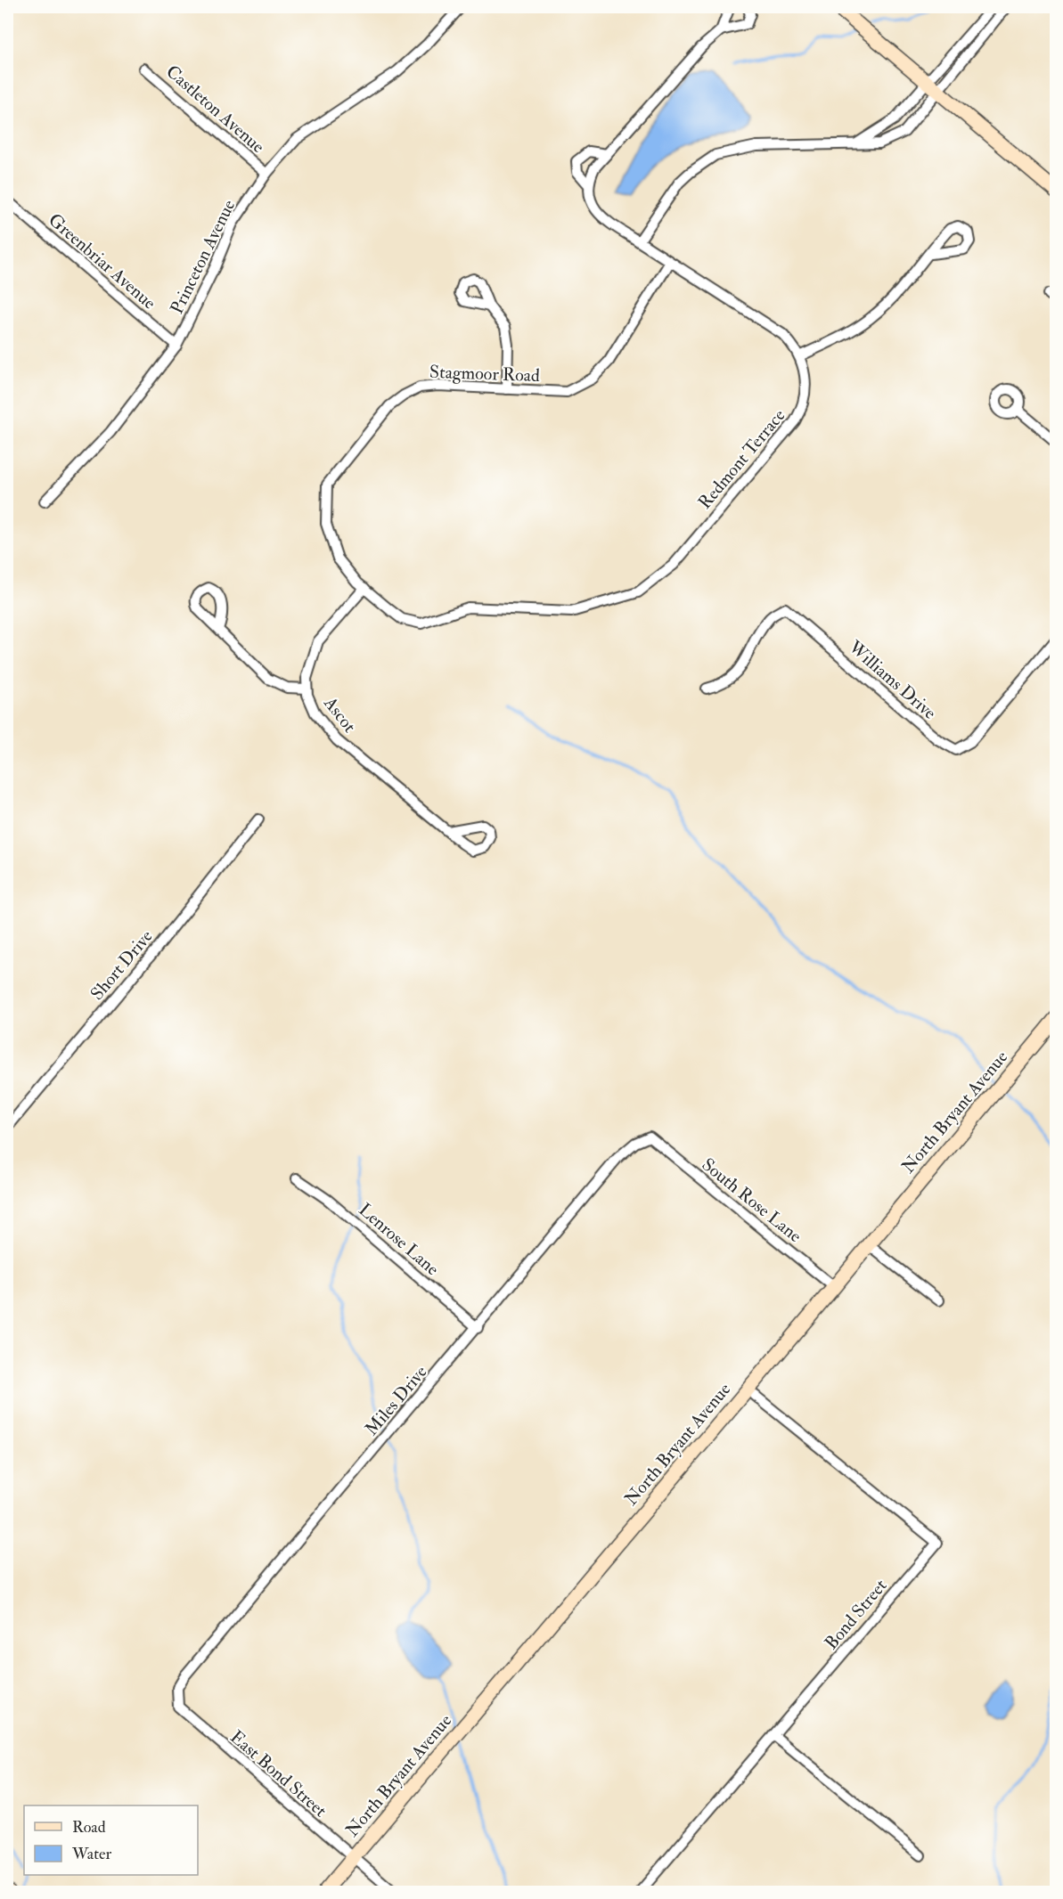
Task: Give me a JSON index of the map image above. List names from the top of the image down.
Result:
{
  "streets": {
    "street": [
      "Castleton Avenue",
      "Princeton Avenue",
      "Greenbriar Avenue",
      "Stagmoor Road",
      "Redmont Terrace",
      "Williams Drive",
      "Ascot",
      "Short Drive",
      "North Bryant Avenue",
      "South Rose Lane",
      "Lenrose Lane",
      "Miles Drive",
      "Bond Street",
      "East Bond Street"
    ]
  },
  "crossings": [
    ["Castleton Avenue", "Princeton Avenue"],
    ["Princeton Avenue", "Greenbriar Avenue"],
    ["Stagmoor Road", "Redmont Terrace"],
    ["Stagmoor Road", "Ascot"],
    ["Redmont Terrace", "Ascot"],
    ["North Bryant Avenue", "South Rose Lane"],
    ["North Bryant Avenue", "Bond Street"],
    ["North Bryant Avenue", "East Bond Street"],
    ["South Rose Lane", "Miles Drive"],
    ["Lenrose Lane", "Miles Drive"],
    ["Miles Drive", "East Bond Street"]
  ],
  "legend": ["Road", "Water"]
}
